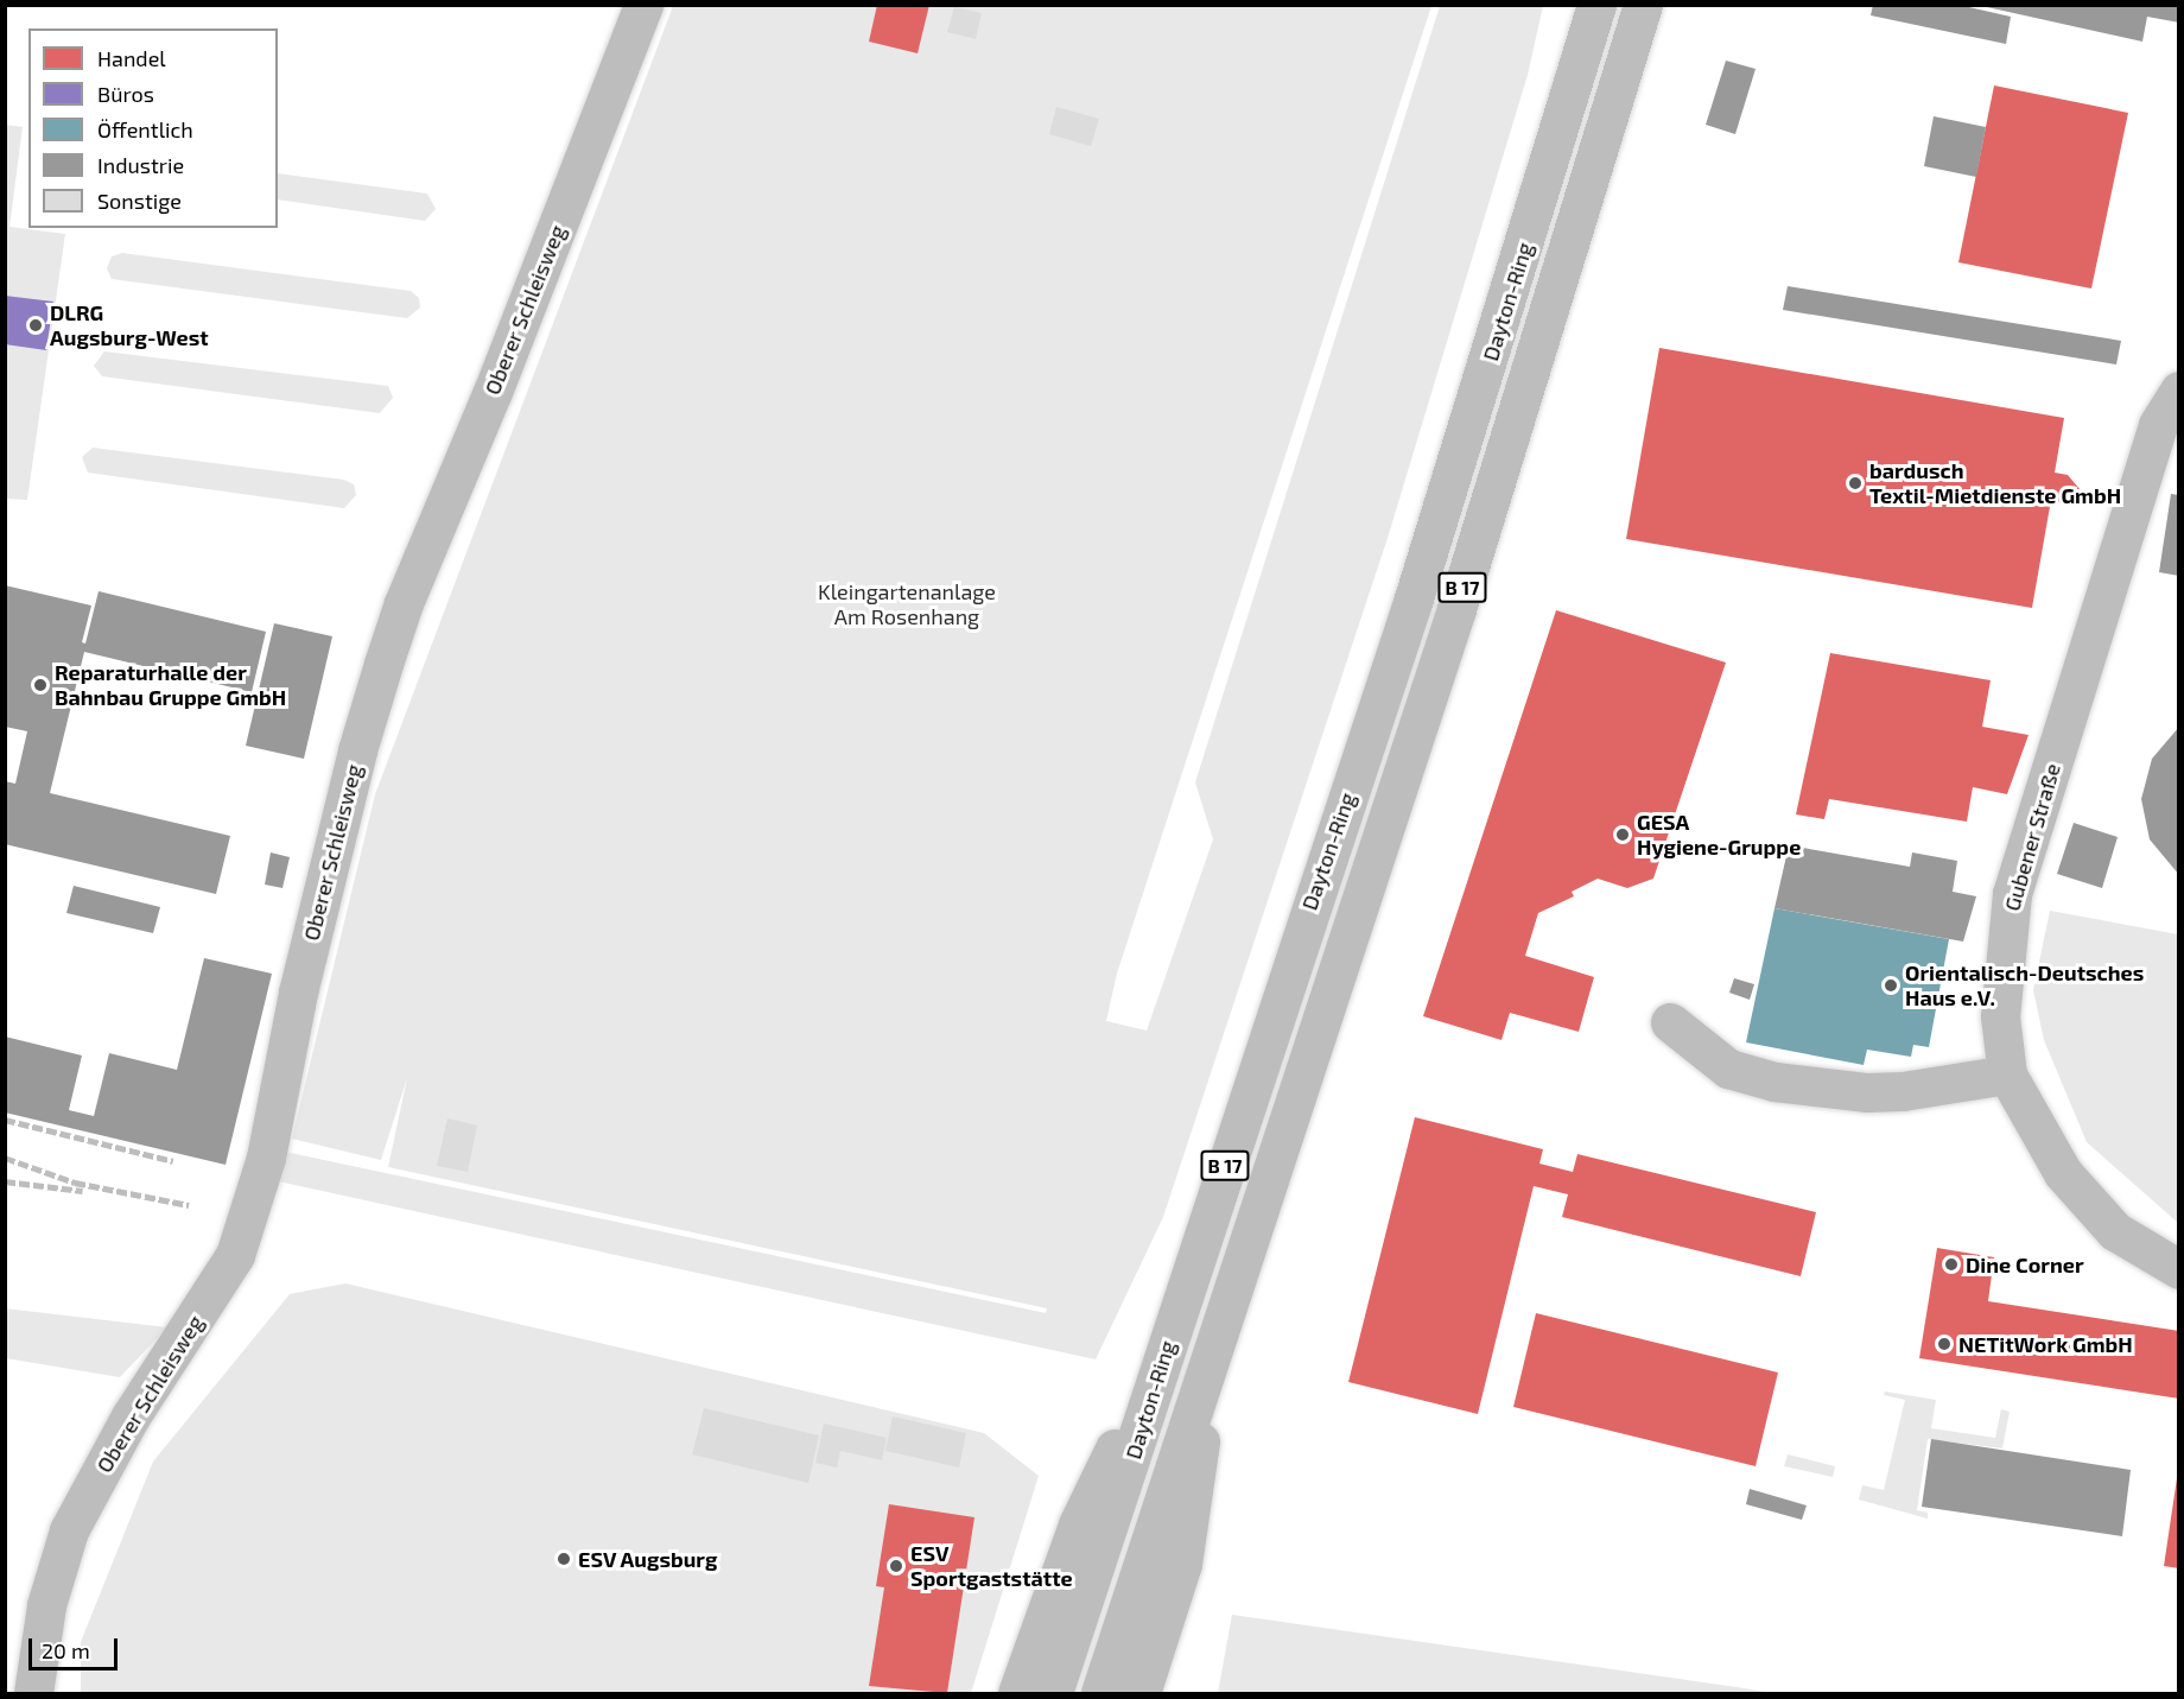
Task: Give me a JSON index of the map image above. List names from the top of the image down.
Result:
{
  "streets": {
    "main road": [
      "Dayton-Ring",
      "Oberer Schleisweg",
      "B 17",
      "Gubener Straße"
    ]
  },
  "parks": ["Kleingartenanlage Am Rosenhang"],
  "places": [
    "DLRG Augsburg-West",
    "bardusch Textil-Mietdienste GmbH",
    "Reparaturhalle der Bahnbau Gruppe GmbH",
    "GESA Hygiene-Gruppe",
    "Orientalisch-Deutsches Haus e.V.",
    "Dine Corner",
    "NETitWork GmbH",
    "ESV Augsburg",
    "ESV Sportgaststätte"
  ],
  "legend": [
    "Handel",
    "Büros",
    "Öffentlich",
    "Industrie",
    "Sonstige"
  ],
  "scale_bar": "20 m"
}
